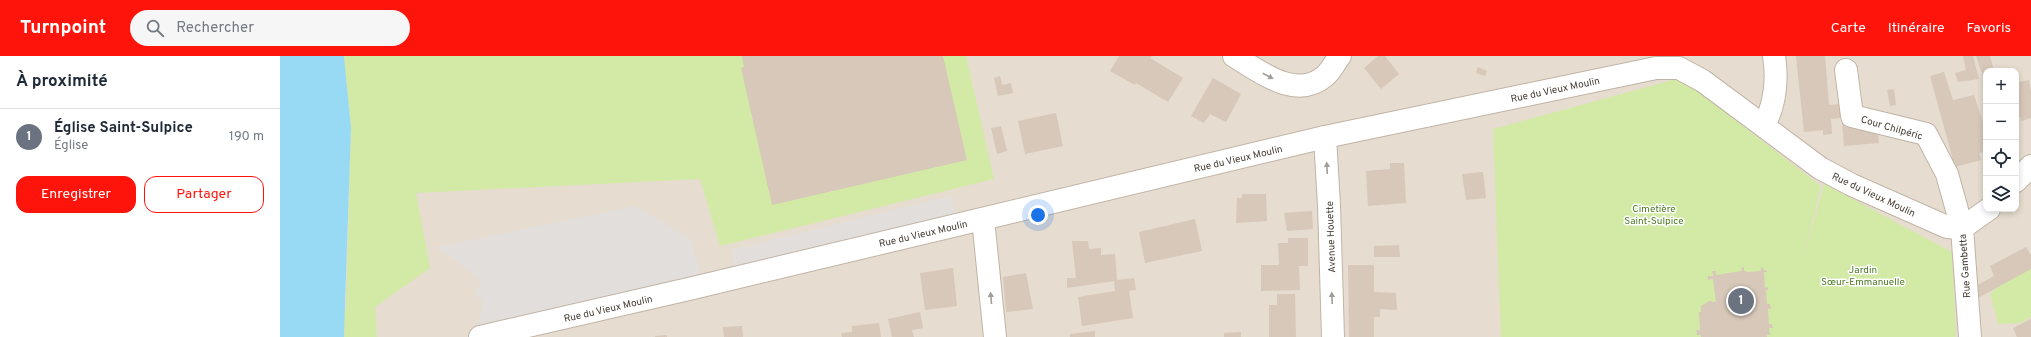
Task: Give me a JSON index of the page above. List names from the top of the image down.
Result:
{
  "streets": {
    "street": [
      "Rue du Vieux Moulin",
      "Cour Chilpéric",
      "Avenue Houette",
      "Rue Gambetta"
    ]
  },
  "crossings": [
    ["Rue du Vieux Moulin", "Cour Chilpéric"],
    ["Rue du Vieux Moulin", "Avenue Houette"],
    ["Rue du Vieux Moulin", "Rue Gambetta"],
    ["Cour Chilpéric", "Rue Gambetta"]
  ],
  "one_way": ["Avenue Houette"],
  "parks": ["Cimetière Saint-Sulpice", "Jardin Sœur-Emmanuelle"],
  "page": {
    "header": "Turnpoint",
    "search": "Rechercher",
    "nav": ["Carte", "Itinéraire", "Favoris"],
    "heading": "À proximité",
    "map_buttons": ["+", "−"],
    "list": [
      {
        "mark": "1",
        "name": "Église Saint-Sulpice",
        "note": "Église",
        "value": "190 m"
      }
    ],
    "buttons": ["Enregistrer", "Partager"],
    "pins": "1"
  }
}
